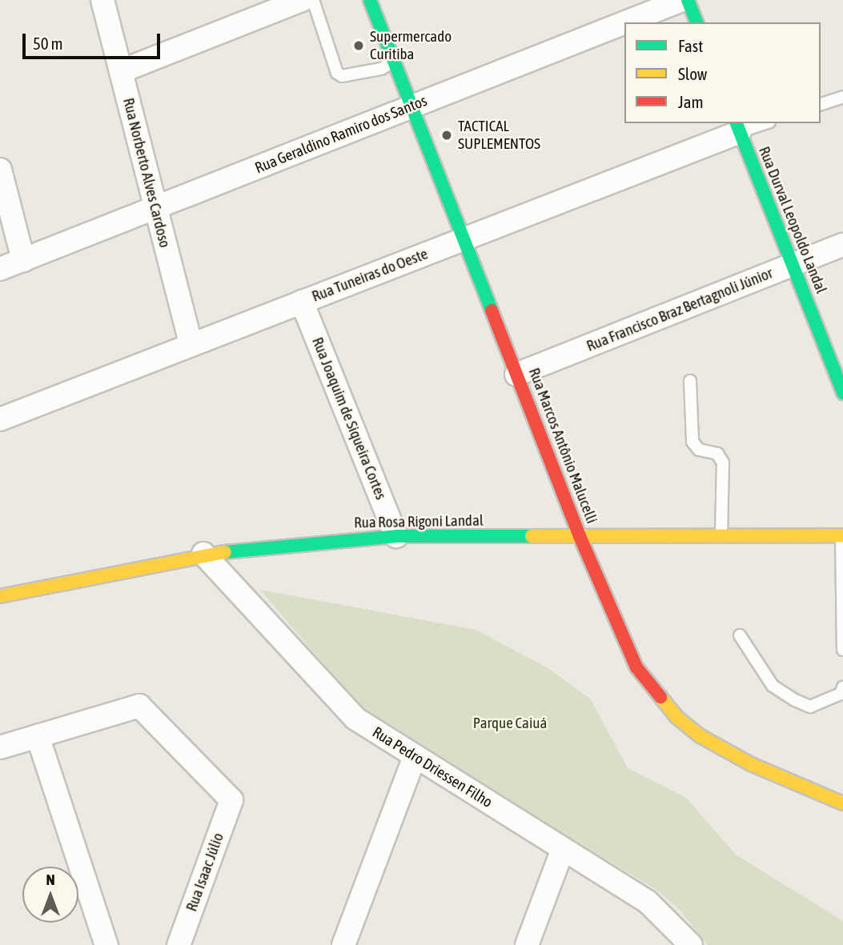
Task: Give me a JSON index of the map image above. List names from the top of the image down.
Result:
{
  "streets": {
    "street": [
      "Rua Geraldino Ramiro dos Santos",
      "Rua Norberto Alves Cardoso",
      "Rua Durval Leopoldo Landal",
      "Rua Tuneiras do Oeste",
      "Rua Francisco Braz Bertagnoli Júnior",
      "Rua Joaquim de Siqueira Cortes",
      "Rua Marcos Antônio Malucelli",
      "Rua Rosa Rigoni Landal",
      "Rua Pedro Driessen Filho",
      "Rua Isaac Júlio"
    ]
  },
  "crossings": [
    ["Rua Geraldino Ramiro dos Santos", "Rua Norberto Alves Cardoso"],
    ["Rua Geraldino Ramiro dos Santos", "Rua Marcos Antônio Malucelli"],
    ["Rua Norberto Alves Cardoso", "Rua Tuneiras do Oeste"],
    ["Rua Durval Leopoldo Landal", "Rua Tuneiras do Oeste"],
    ["Rua Durval Leopoldo Landal", "Rua Francisco Braz Bertagnoli Júnior"],
    ["Rua Tuneiras do Oeste", "Rua Joaquim de Siqueira Cortes"],
    ["Rua Tuneiras do Oeste", "Rua Marcos Antônio Malucelli"],
    ["Rua Francisco Braz Bertagnoli Júnior", "Rua Marcos Antônio Malucelli"],
    ["Rua Joaquim de Siqueira Cortes", "Rua Rosa Rigoni Landal"],
    ["Rua Marcos Antônio Malucelli", "Rua Rosa Rigoni Landal"],
    ["Rua Rosa Rigoni Landal", "Rua Pedro Driessen Filho"]
  ],
  "parks": ["Parque Caiuá"],
  "places": ["Supermercado Curitiba", "TACTICAL SUPLEMENTOS"],
  "legend": ["Fast", "Slow", "Jam"],
  "scale_bar": "50 m",
  "north": "top"
}
